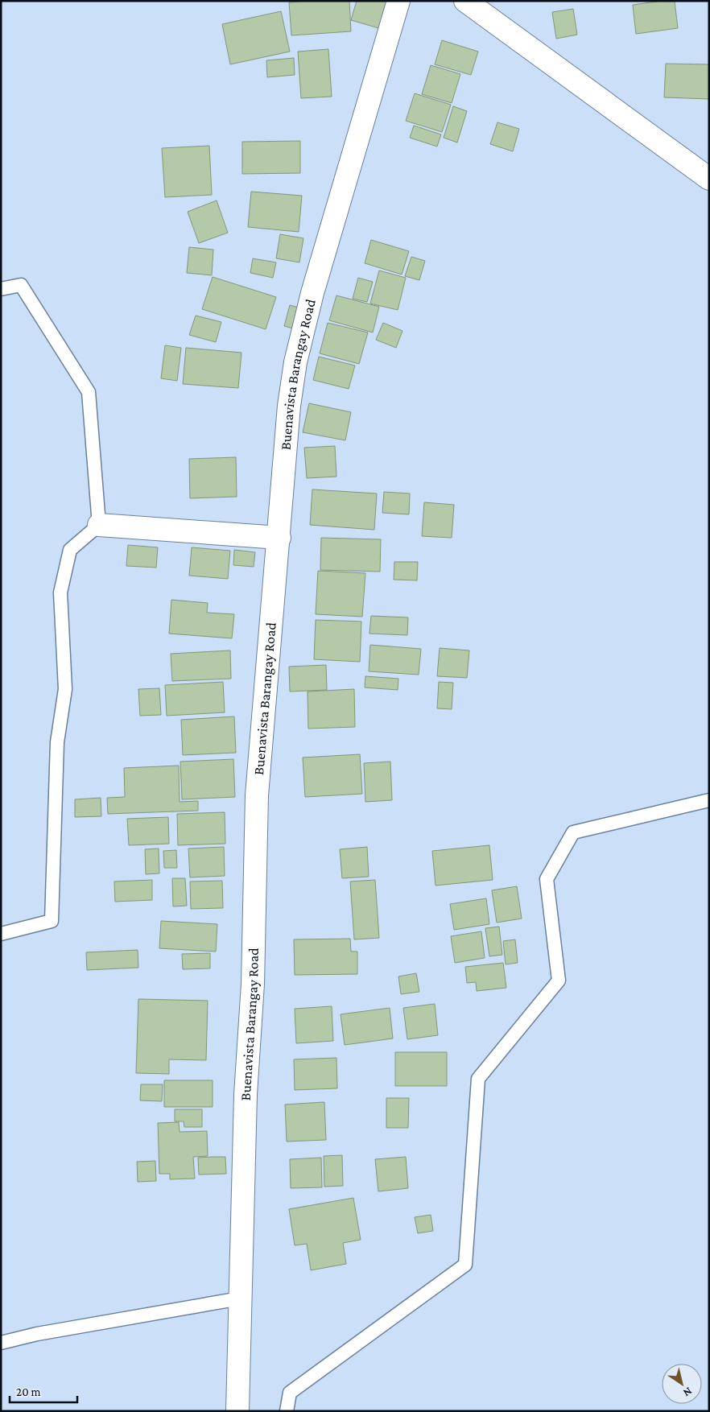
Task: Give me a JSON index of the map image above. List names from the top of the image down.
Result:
{
  "streets": {
    "street": ["Buenavista Barangay Road"]
  },
  "scale_bar": "20 m",
  "north": "bottom right"
}
